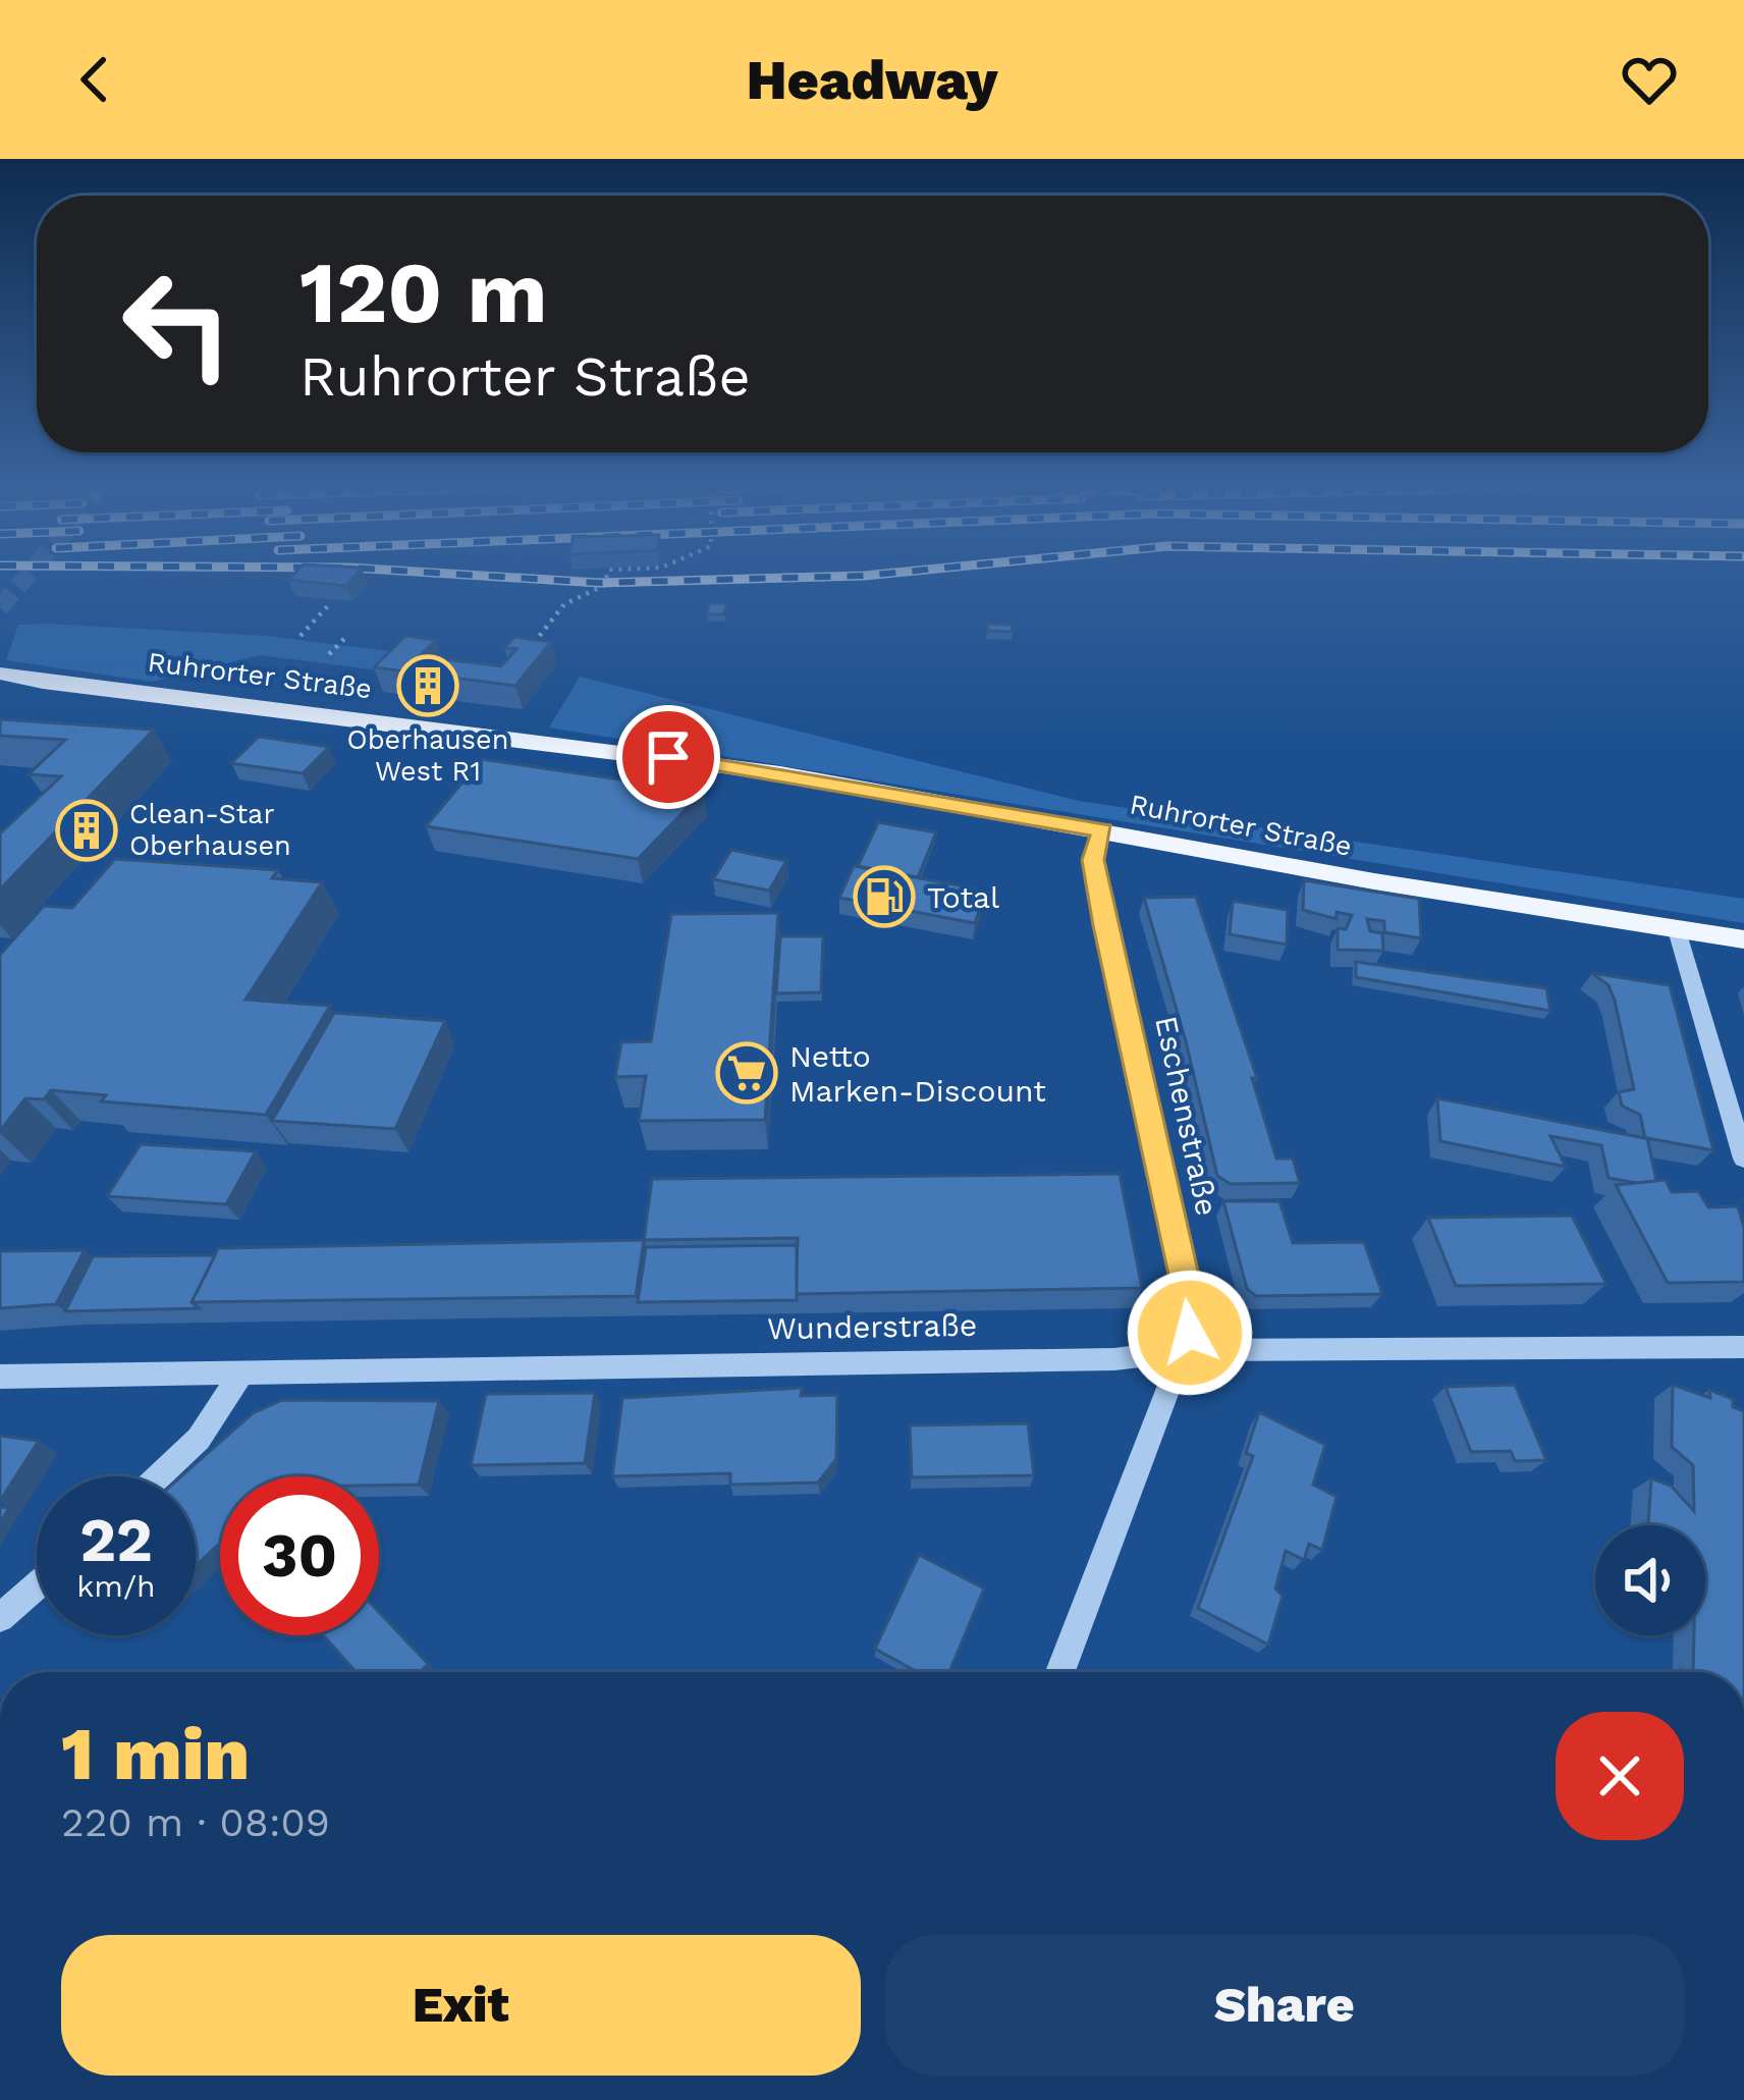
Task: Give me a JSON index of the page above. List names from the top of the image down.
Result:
{
  "streets": {
    "main road": ["Ruhrorter Straße"],
    "street": ["Eschenstraße", "Wunderstraße"]
  },
  "crossings": [
    ["Ruhrorter Straße", "Eschenstraße"],
    ["Eschenstraße", "Wunderstraße"]
  ],
  "places": {
    "building": ["Oberhausen West R1", "Clean-Star Oberhausen"],
    "fuel station": ["Total"],
    "supermarket": ["Netto Marken-Discount"]
  },
  "page": {
    "header": "Headway",
    "turn": ["120 m", "Ruhrorter Straße"],
    "speed": "22 km/h",
    "limit": "30",
    "heading": ["1 min", "220 m · 08:09"],
    "buttons": ["Exit", "Share"]
  }
}
